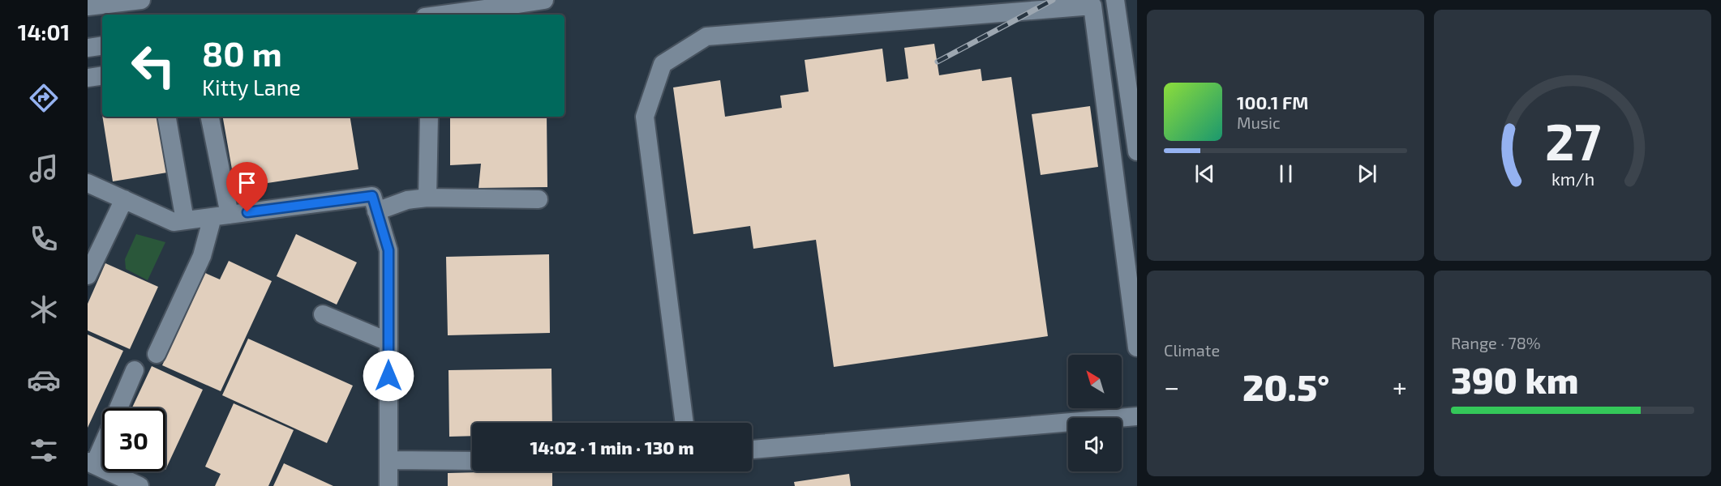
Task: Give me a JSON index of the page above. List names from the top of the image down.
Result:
{
  "north": "top left",
  "page": {
    "tabs": "14:01",
    "turn": ["80 m", "Kitty Lane"],
    "song": ["100.1 FM", "Music"],
    "tile": [
      "Climate",
      ["Range · 78%", "390 km"]
    ],
    "heat": ["−", "20.5°", "+"],
    "limit": "30",
    "trip": "14:02 · 1 min · 130 m",
    "gauge": ["27", "km/h"]
  }
}
